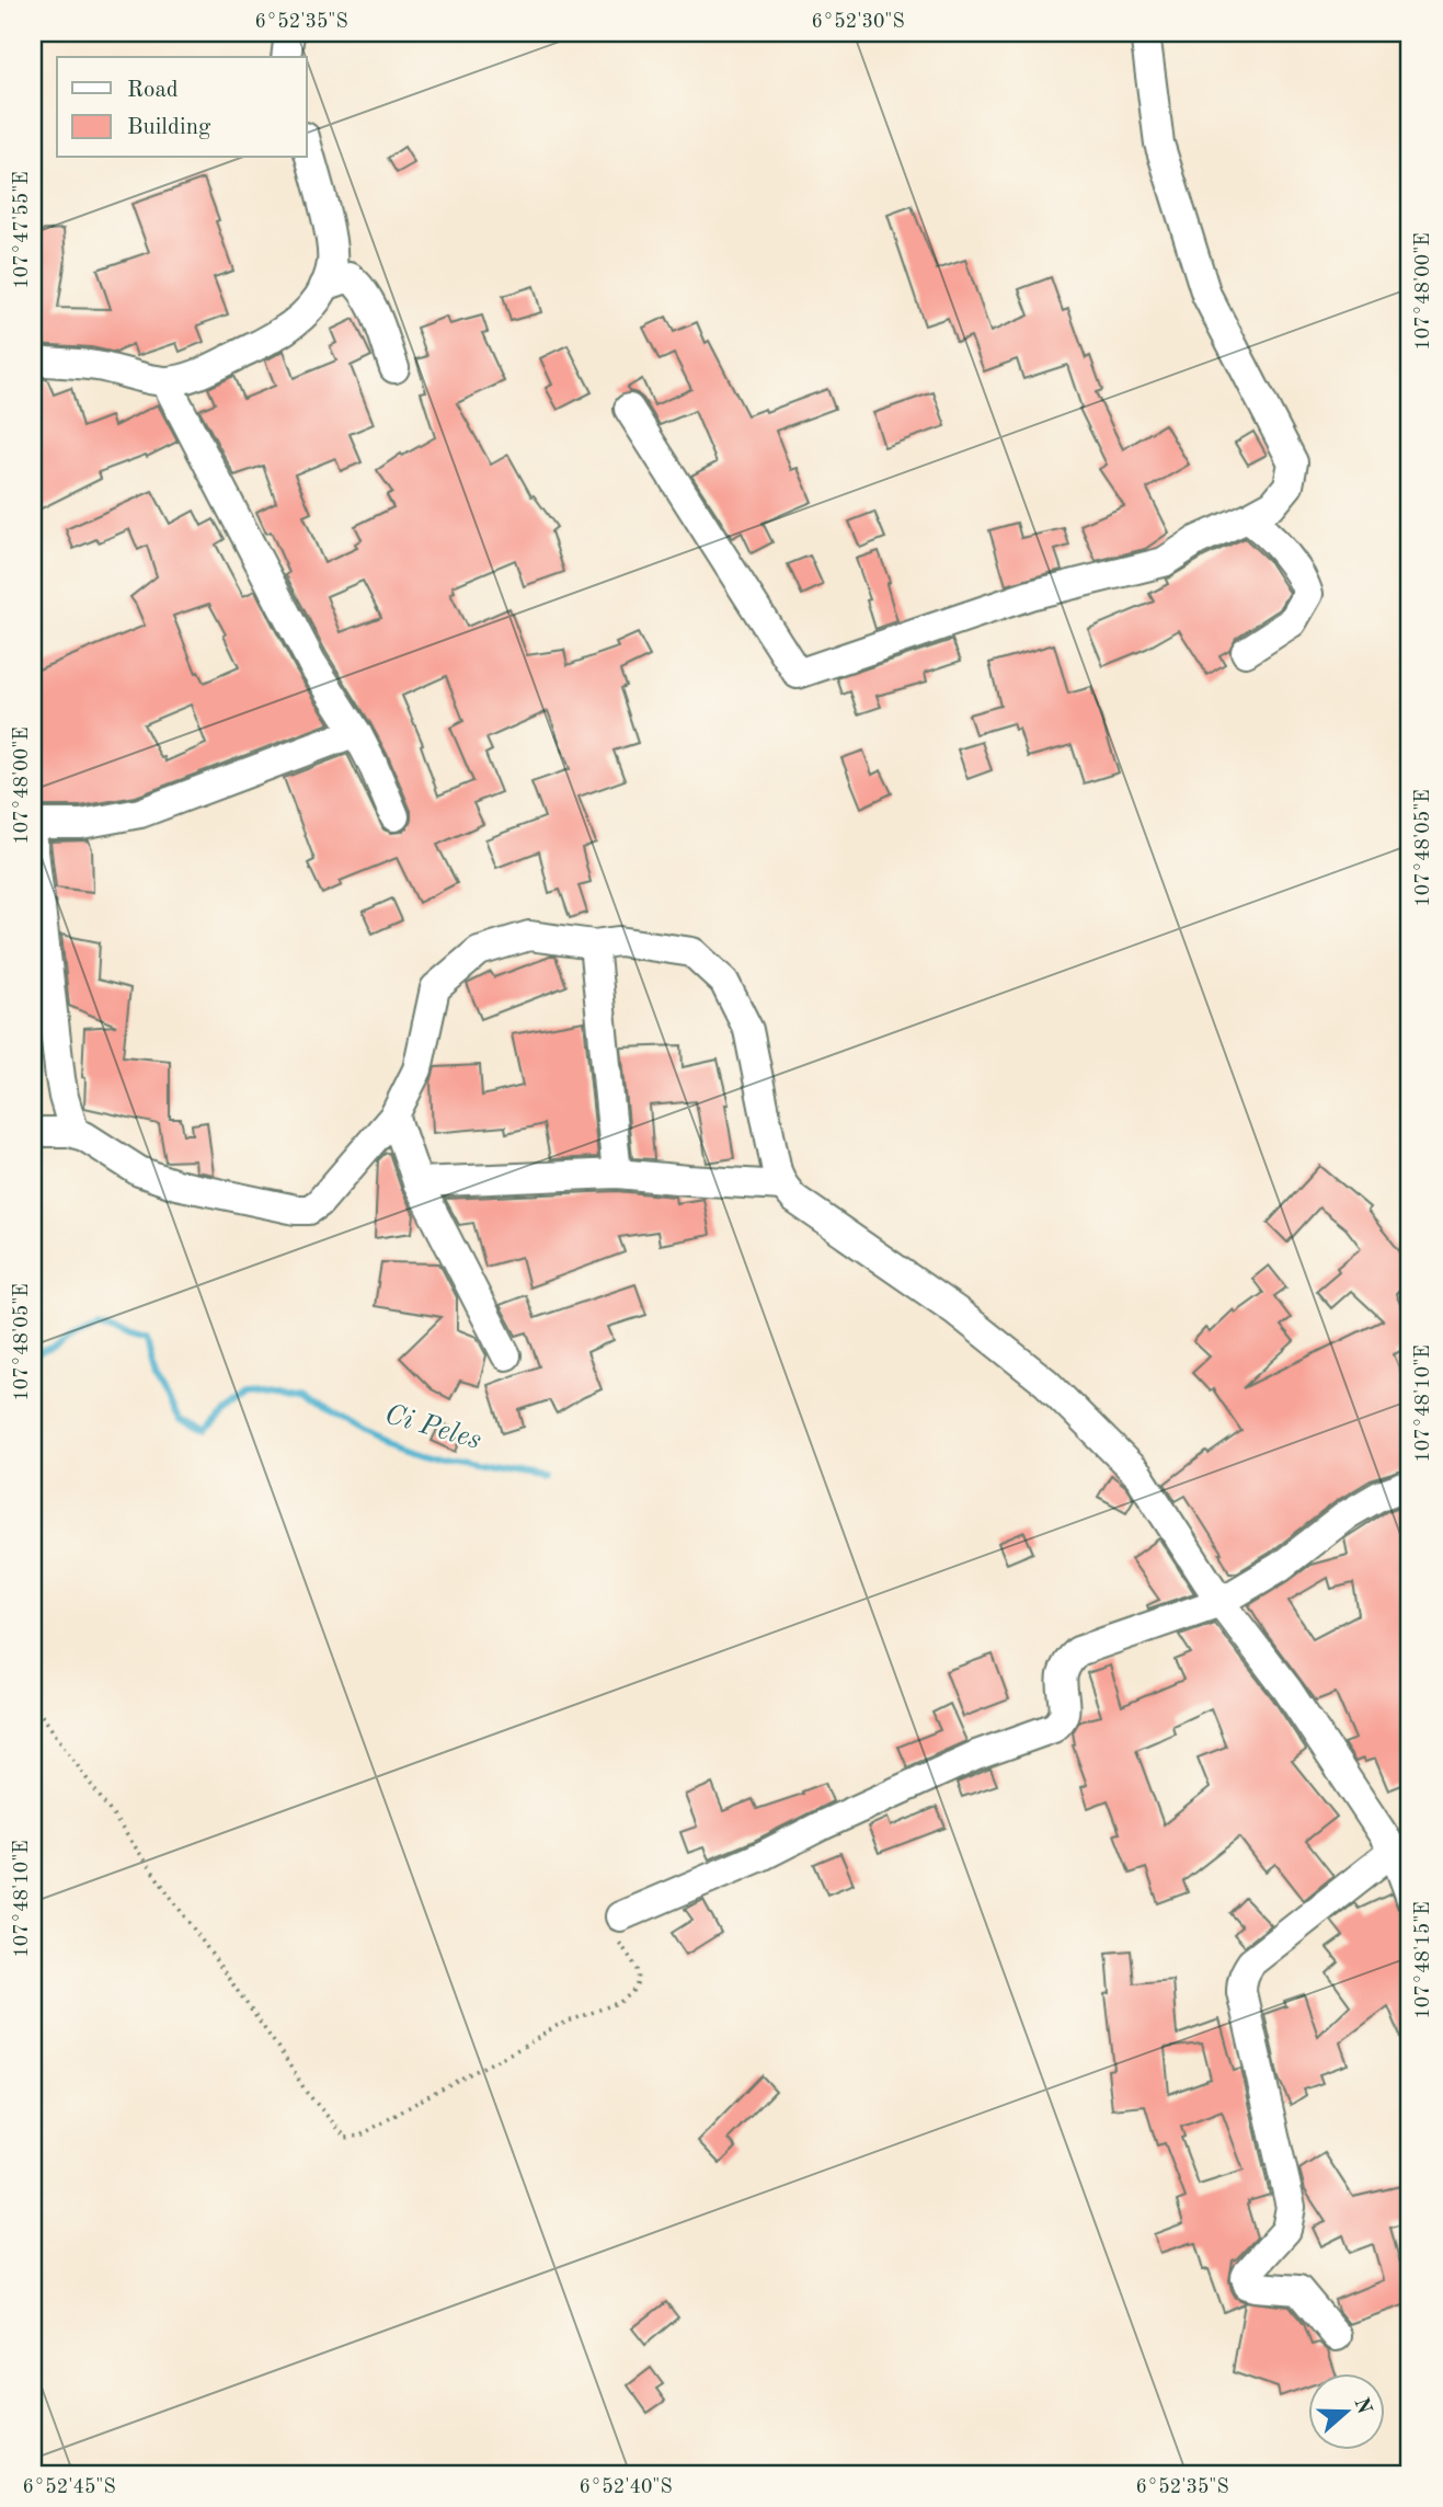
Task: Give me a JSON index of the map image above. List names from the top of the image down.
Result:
{
  "water": ["Ci Peles"],
  "legend": ["Road", "Building"],
  "north": "right",
  "coordinates": [
    "6°52'35\"S",
    "6°52'30\"S",
    "107°47'55\"E",
    "107°48'00\"E",
    "107°48'05\"E",
    "107°48'10\"E",
    "107°48'15\"E",
    "6°52'45\"S",
    "6°52'40\"S"
  ]
}
